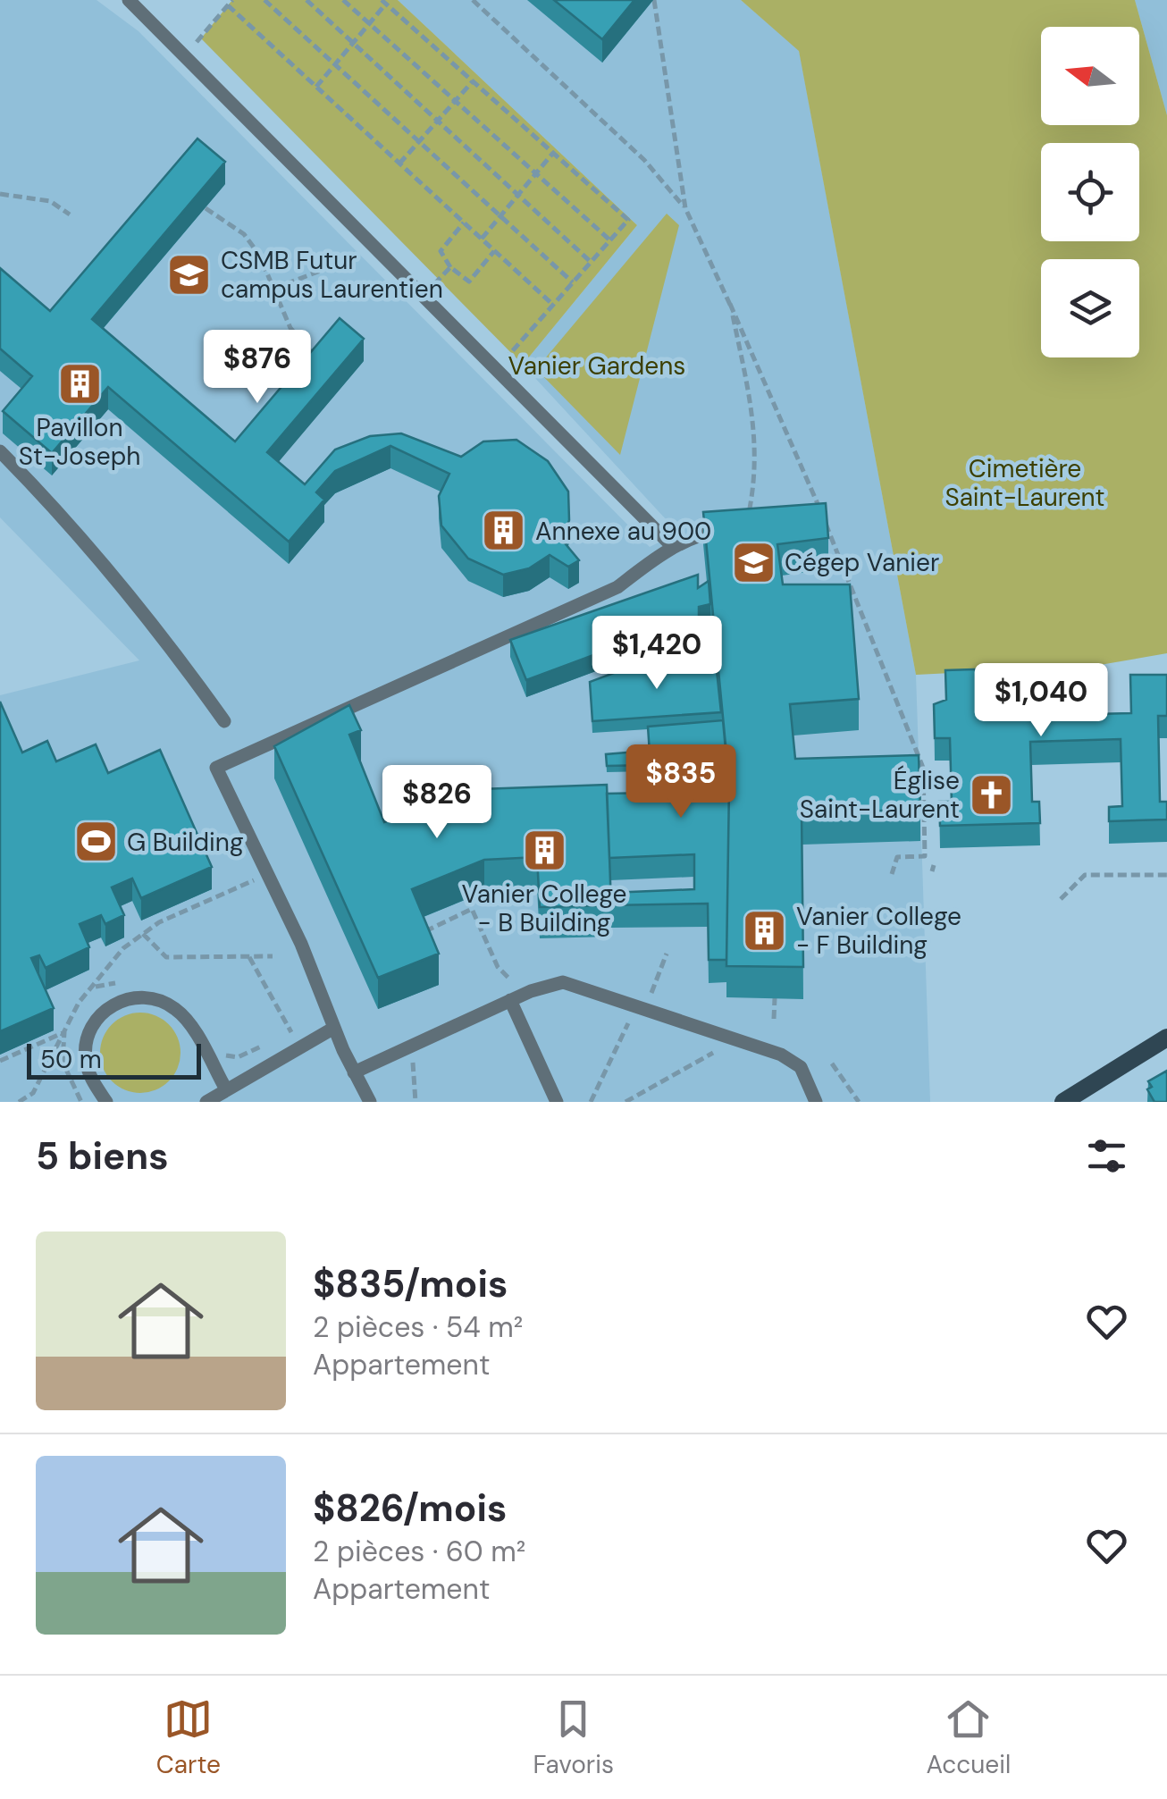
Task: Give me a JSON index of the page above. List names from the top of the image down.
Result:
{
  "parks": ["Vanier Gardens", "Cimetière Saint-Laurent"],
  "places": {
    "school or university": ["CSMB Futur campus Laurentien", "Cégep Vanier"],
    "building": [
      "Pavillon St-Joseph",
      "Annexe au 900",
      "Vanier College - B Building",
      "Vanier College - F Building"
    ],
    "church": ["Église Saint-Laurent"],
    "sports": ["G Building"]
  },
  "scale_bar": "50 m",
  "north": "left",
  "page": {
    "price": [
      "$876",
      "$1,420",
      "$1,040",
      "$835",
      "$826"
    ],
    "scale": "50 m",
    "heading": "5 biens",
    "list": [
      {
        "name": "$835/mois",
        "note": "2 pièces · 54 m² · Appartement"
      },
      {
        "name": "$826/mois",
        "note": "2 pièces · 60 m² · Appartement"
      }
    ],
    "tabs": ["Carte", "Favoris", "Accueil"]
  }
}
